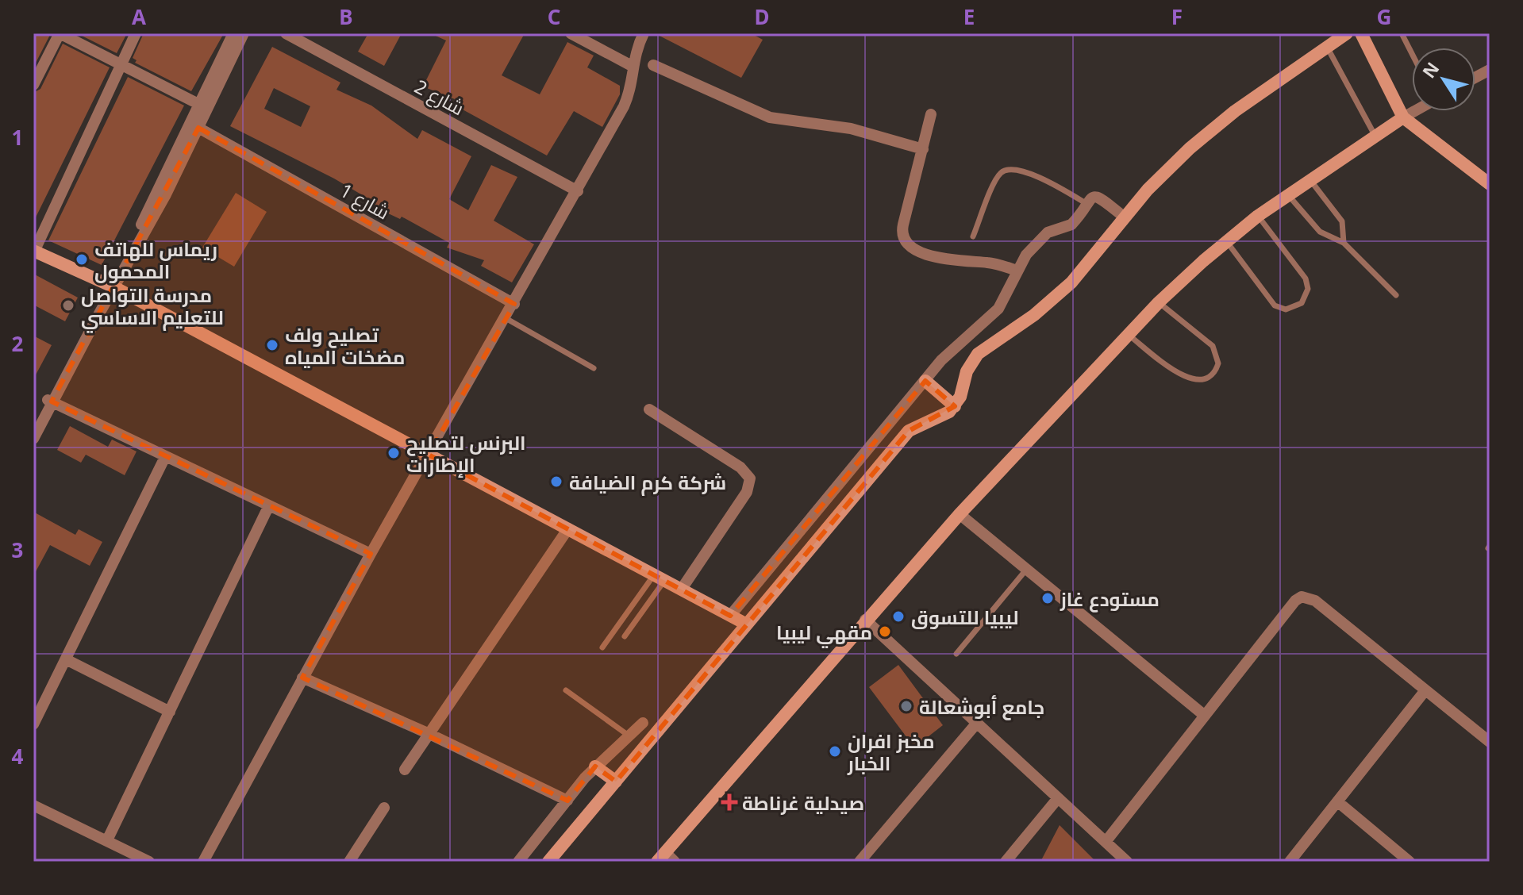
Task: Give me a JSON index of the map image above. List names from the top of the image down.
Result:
{
  "streets": {
    "street": ["شارع 2", "شارع 1"]
  },
  "places": {
    "other": [
      "ريماس للهاتف المحمول",
      "مدرسة التواصل للتعليم الاساسي",
      "تصليح ولف مضخات المياه",
      "البرنس لتصليح الإطارات",
      "شركة كرم الضيافة",
      "مستودع غاز",
      "ليبيا للتسوق",
      "مقهي ليبيا",
      "جامع أبوشعالة",
      "مخبز افران الخبار"
    ],
    "health": ["صيدلية غرناطة"]
  },
  "north": "top left",
  "grid": {
    "columns": [
      "A",
      "B",
      "C",
      "D",
      "E",
      "F",
      "G"
    ],
    "rows": [
      "1",
      "2",
      "3",
      "4"
    ]
  }
}
